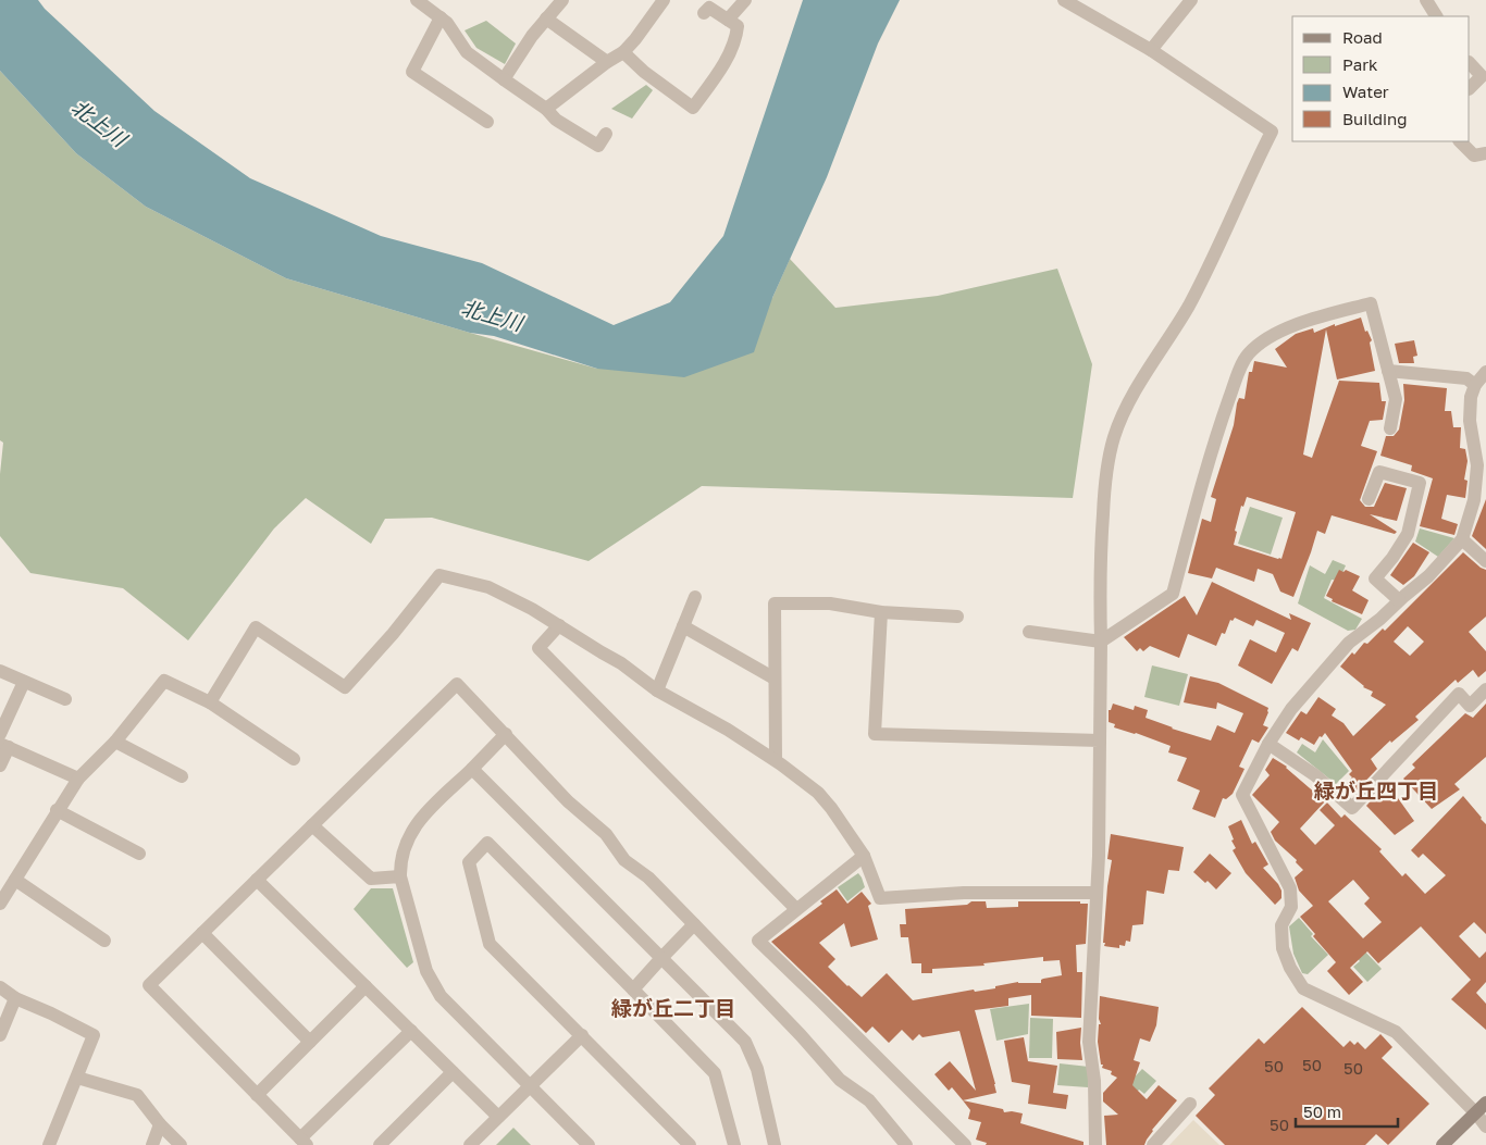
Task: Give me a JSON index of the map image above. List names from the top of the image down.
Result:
{
  "districts": ["緑が丘四丁目", "緑が丘二丁目"],
  "water": ["北上川"],
  "house_numbers": [
    "50",
    "50",
    "50",
    "50"
  ],
  "legend": [
    "Road",
    "Park",
    "Water",
    "Building"
  ],
  "scale_bar": "50 m"
}
